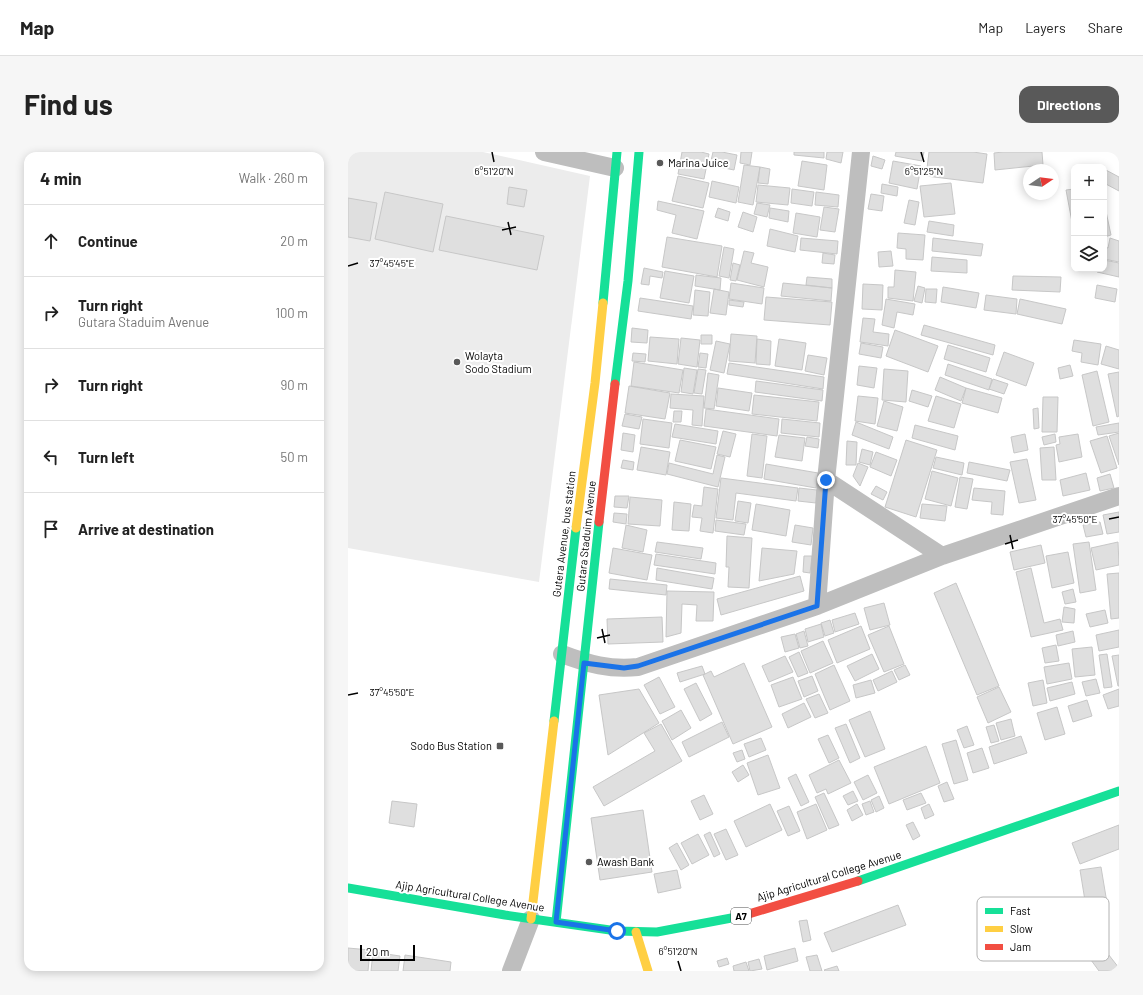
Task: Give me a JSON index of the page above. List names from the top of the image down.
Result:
{
  "streets": {
    "main road": [
      "Gutera Avenue, bus station",
      "Gutara Staduim Avenue",
      "Ajip Agricultural College Avenue",
      "A7"
    ]
  },
  "crossings": [
    ["Gutera Avenue, bus station", "Ajip Agricultural College Avenue"],
    ["Gutara Staduim Avenue", "Ajip Agricultural College Avenue"]
  ],
  "places": {
    "other": ["Marina Juice", "Wolayta Sodo Stadium", "Awash Bank"],
    "transit": ["Sodo Bus Station"]
  },
  "legend": ["Fast", "Slow", "Jam"],
  "scale_bar": "20 m",
  "north": "right",
  "page": {
    "header": "Map",
    "nav": ["Map", "Layers", "Share"],
    "buttons": "Directions",
    "title": "Find us",
    "heading": ["4 min", "Walk · 260 m"],
    "map_buttons": ["+", "−"],
    "list": [
      ["Continue", "20 m"],
      ["Turn right", "Gutara Staduim Avenue", "100 m"],
      ["Turn right", "90 m"],
      ["Turn left", "50 m"],
      "Arrive at destination"
    ],
    "scale": "20 m"
  },
  "coordinates": [
    "6°51'20\"N",
    "6°51'25\"N",
    "37°45'45\"E",
    "37°45'50\"E"
  ]
}
